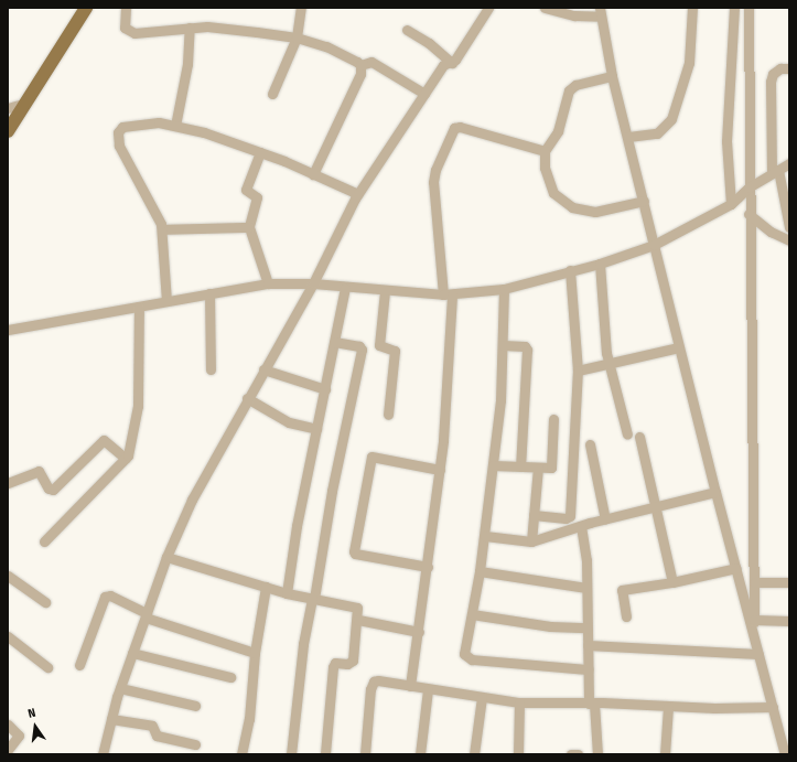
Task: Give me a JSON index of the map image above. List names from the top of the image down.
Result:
{
  "north": "top"
}
